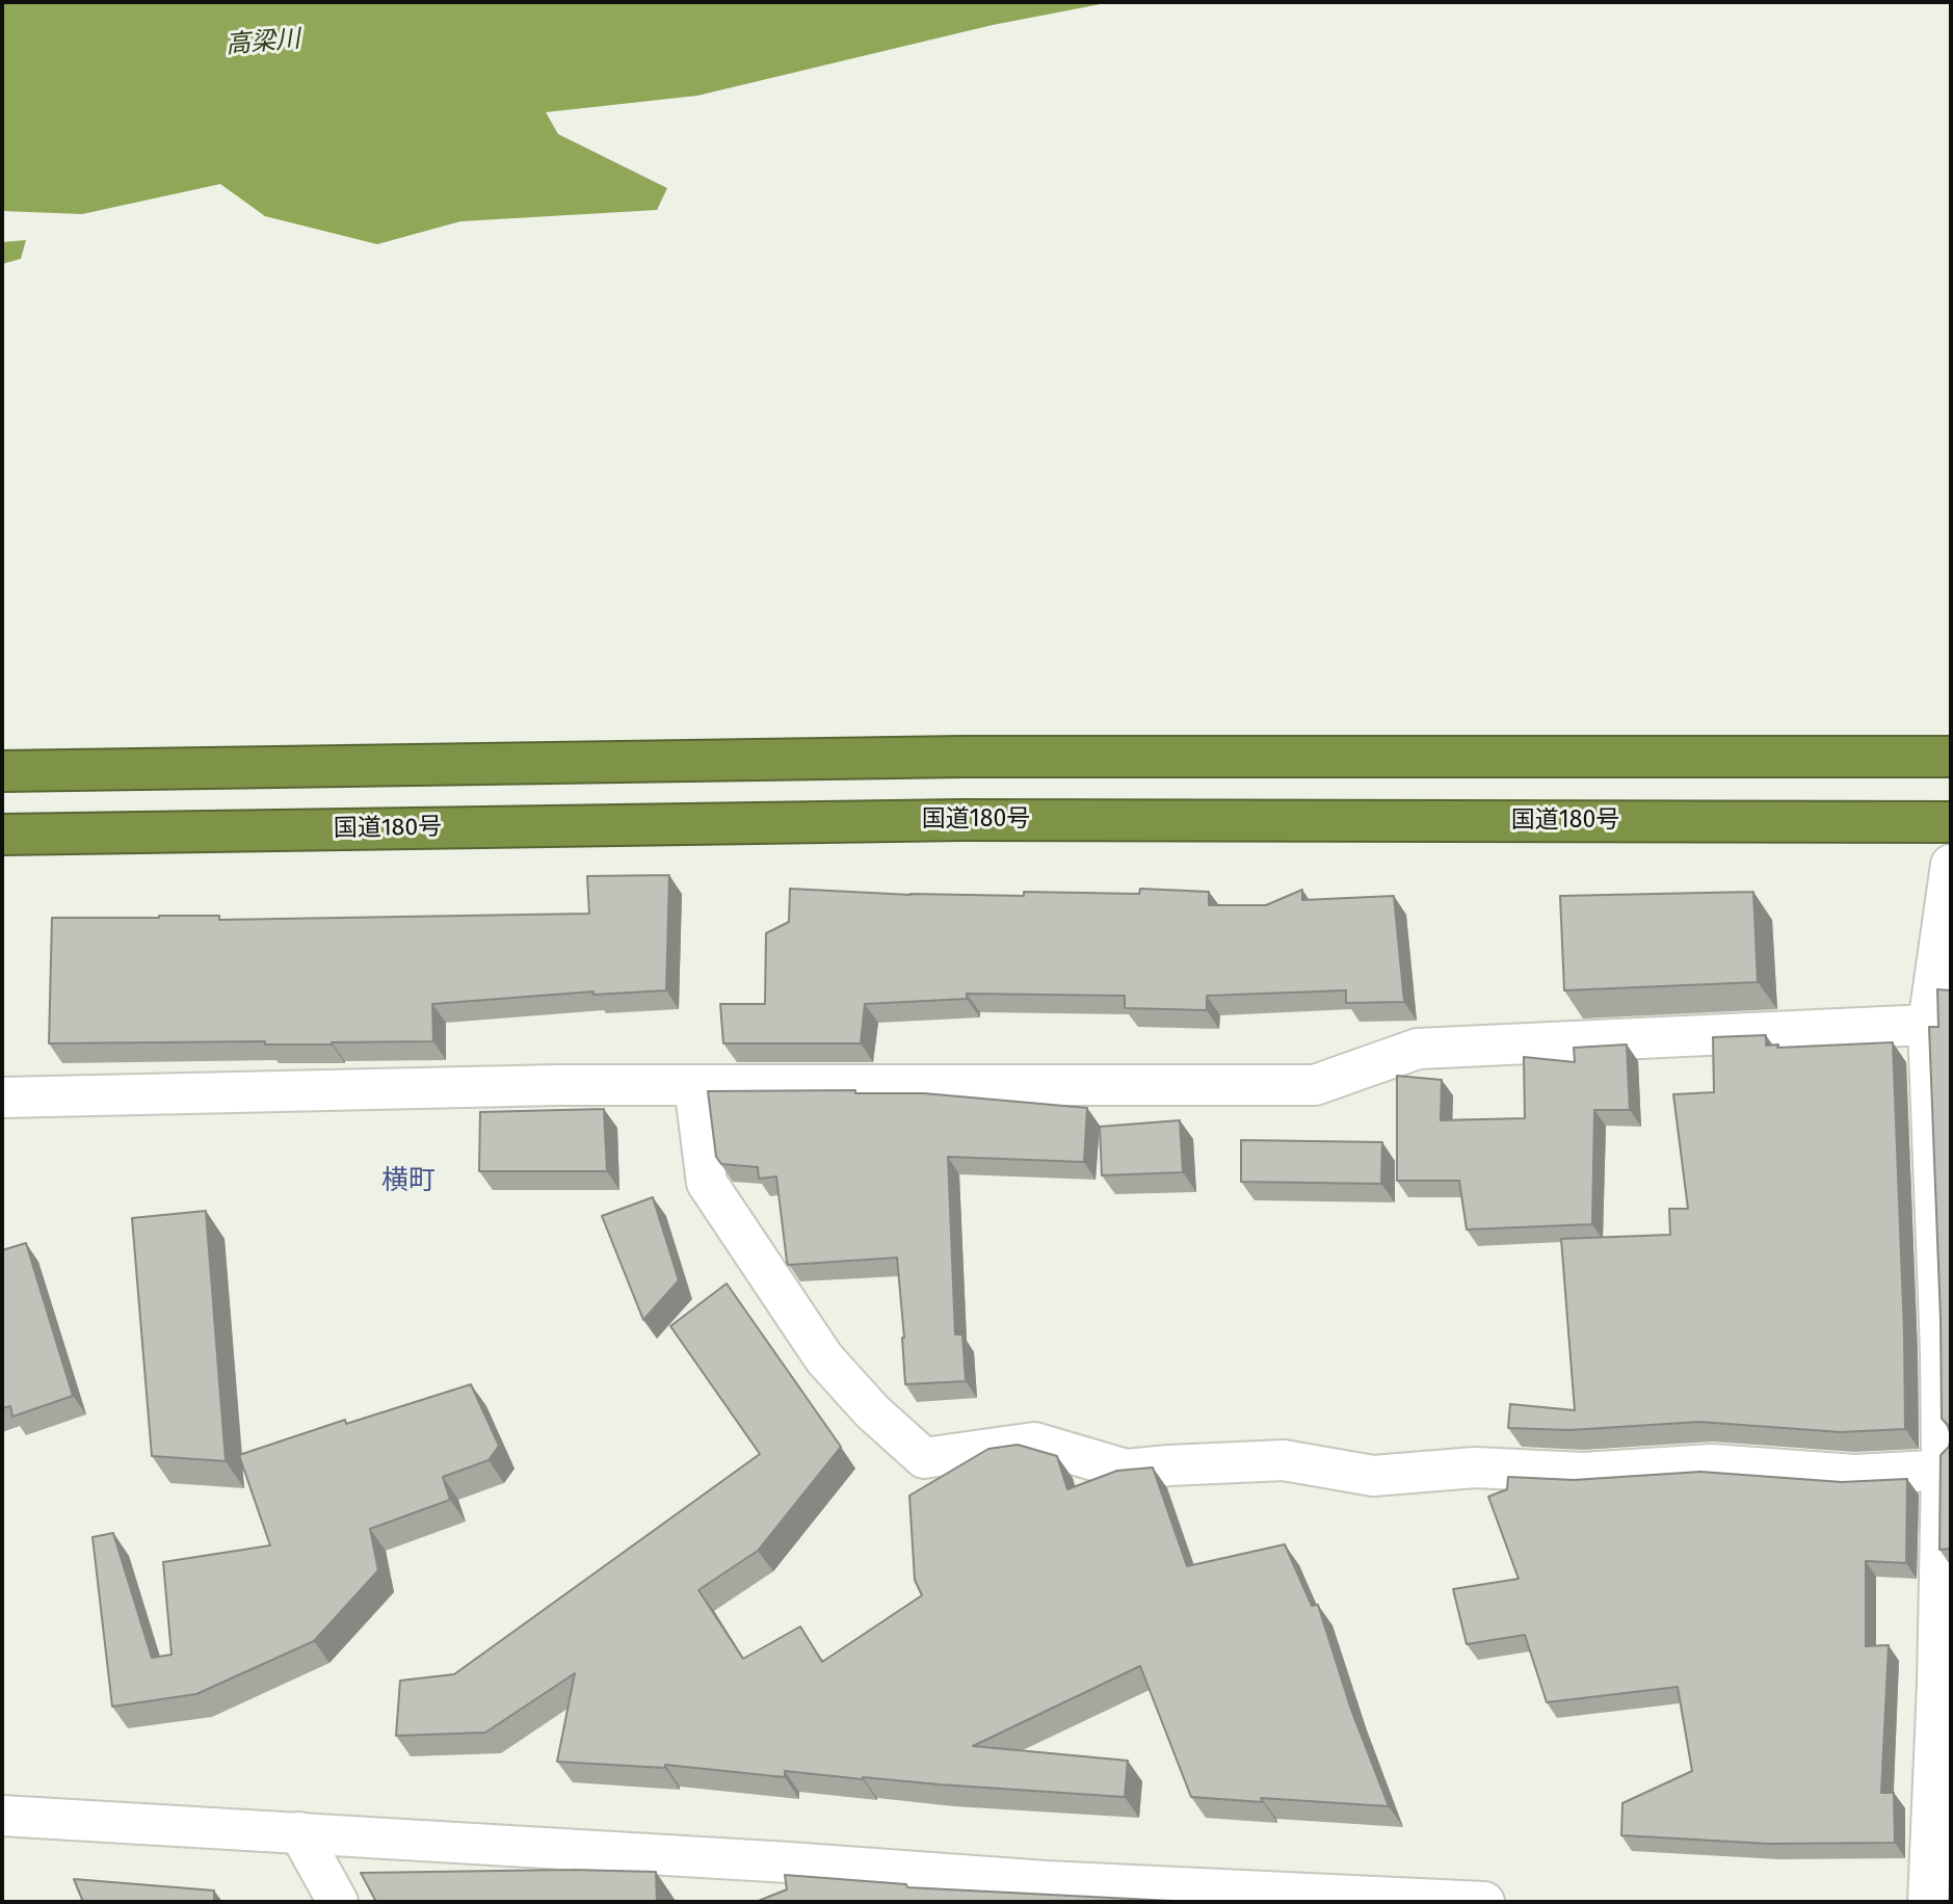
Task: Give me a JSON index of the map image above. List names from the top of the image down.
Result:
{
  "streets": {
    "highway": ["国道180号"]
  },
  "districts": ["横町"],
  "water": ["高梁川"]
}
